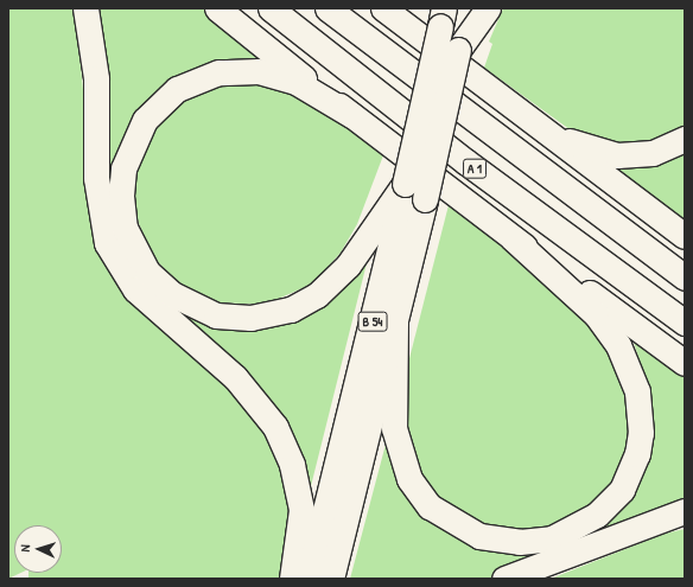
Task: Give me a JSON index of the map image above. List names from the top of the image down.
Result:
{
  "streets": {
    "highway": ["A 1", "B 54"]
  },
  "north": "left"
}
